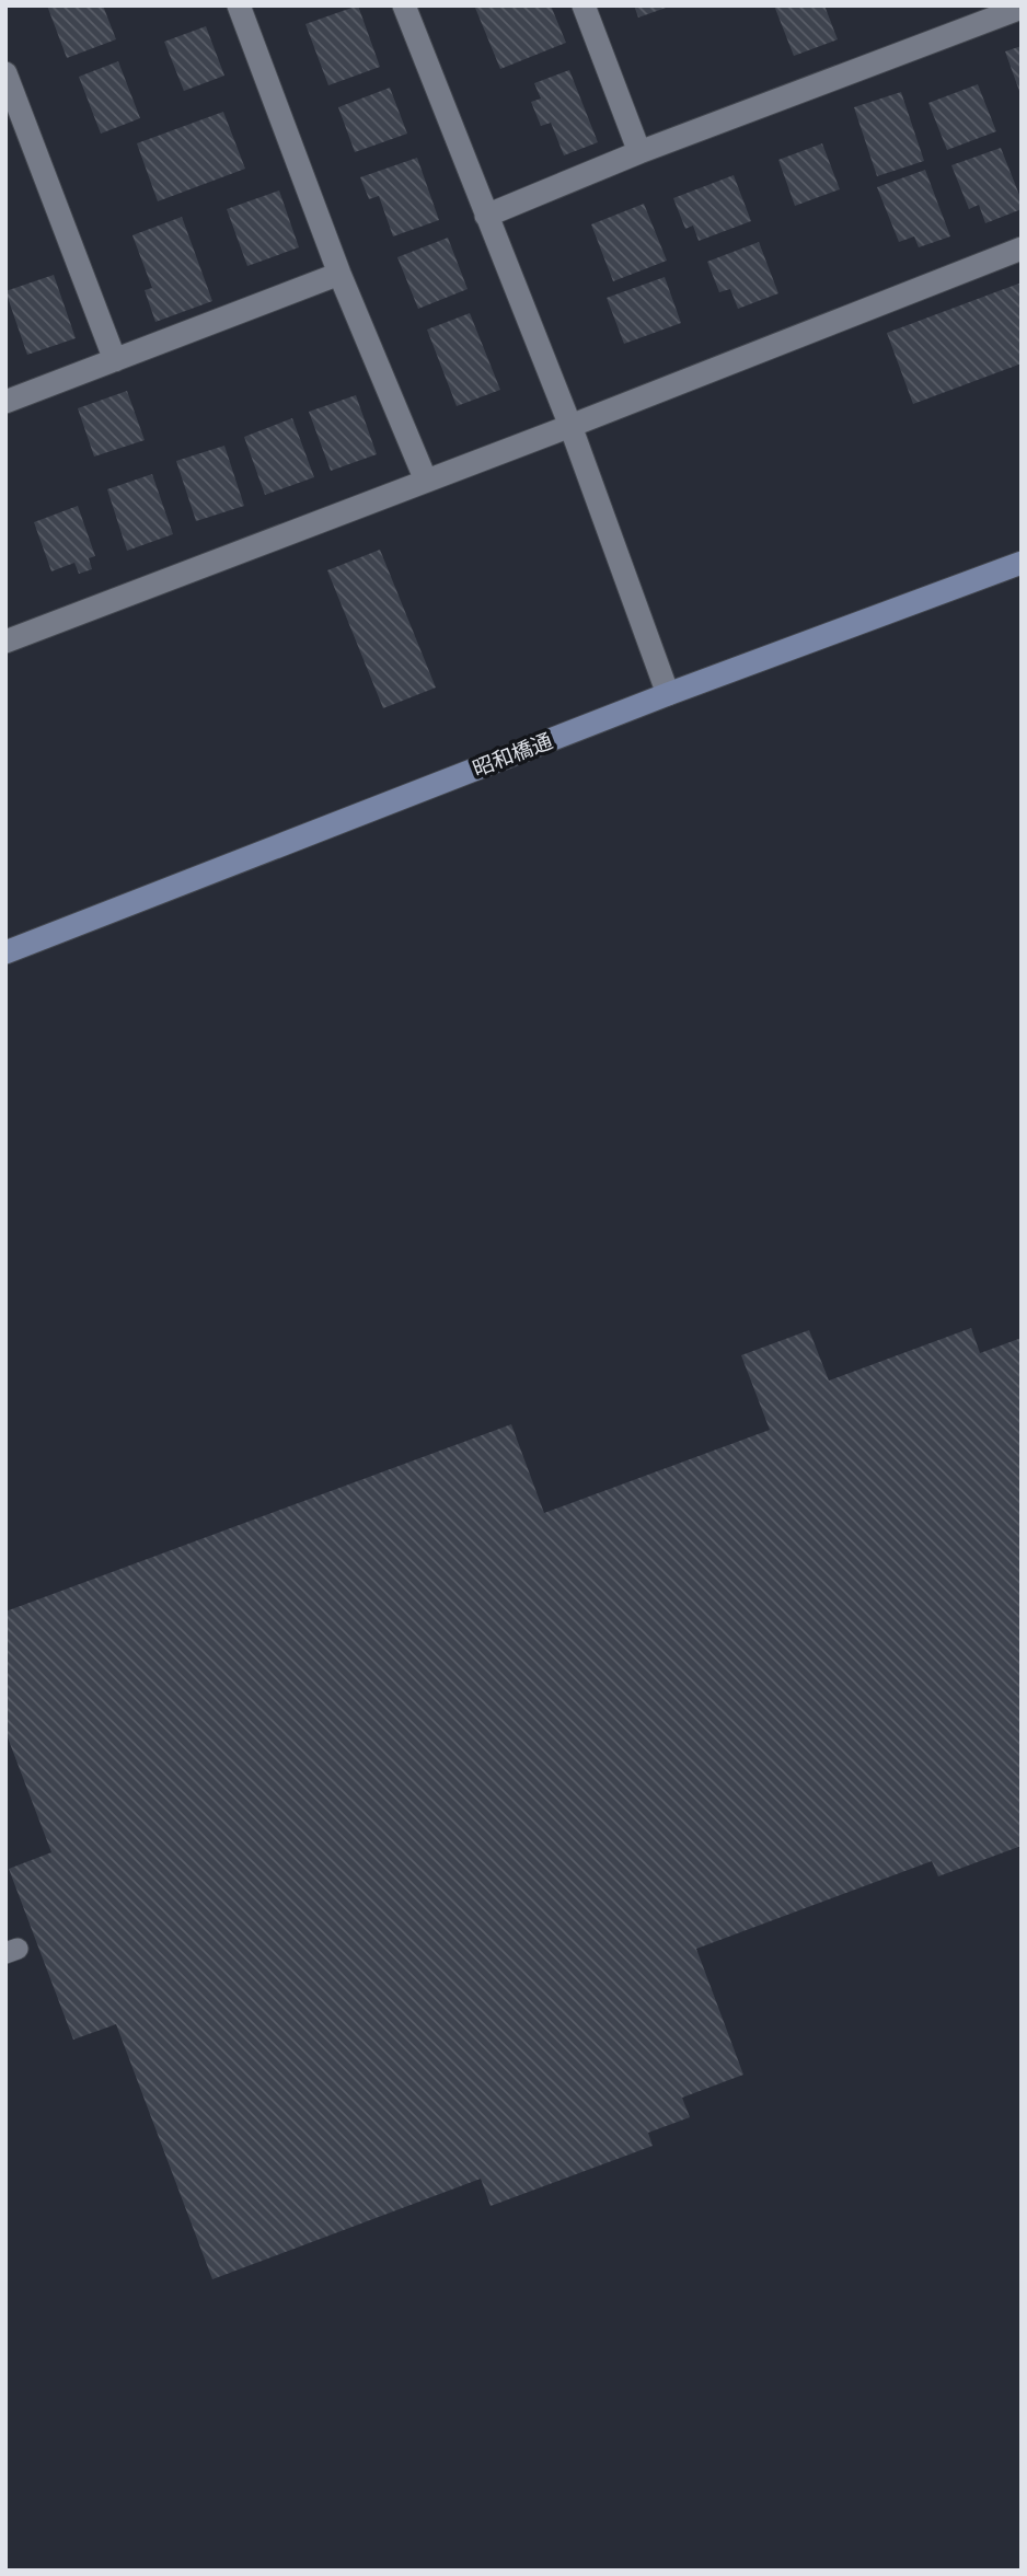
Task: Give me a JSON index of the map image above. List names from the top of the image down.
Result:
{
  "streets": {
    "street": ["昭和橋通"]
  }
}
